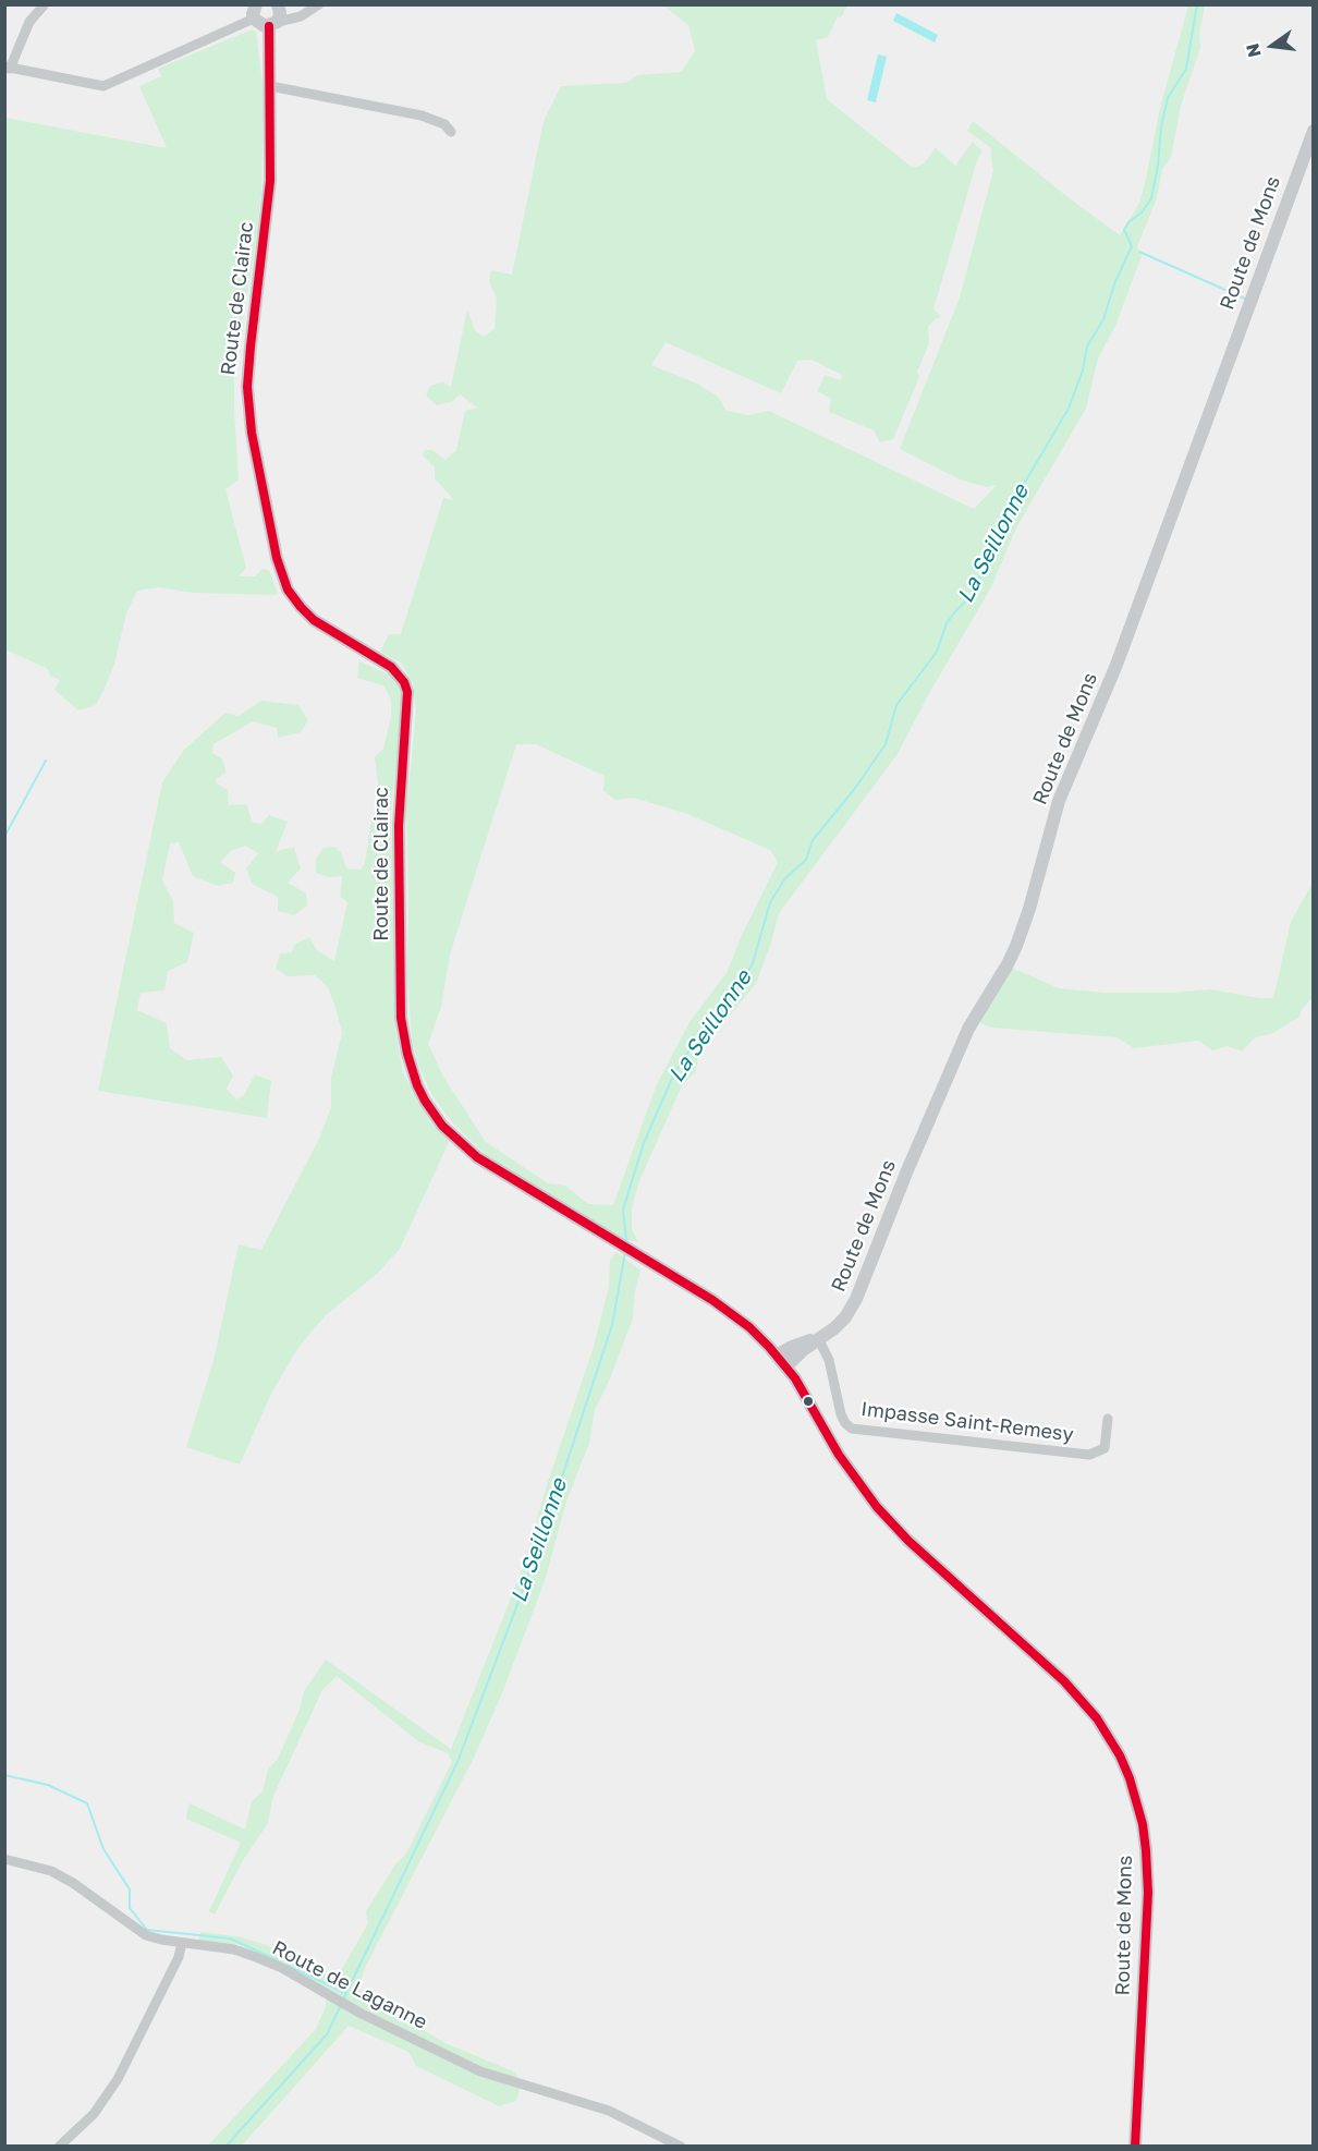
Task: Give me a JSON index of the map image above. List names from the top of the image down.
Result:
{
  "streets": {
    "street": [
      "Route de Mons",
      "Route de Clairac",
      "Impasse Saint-Remesy",
      "Route de Laganne"
    ]
  },
  "crossings": [
    ["Route de Mons", "Route de Clairac"],
    ["Route de Mons", "Impasse Saint-Remesy"]
  ],
  "water": ["La Seillonne"],
  "north": "left"
}
